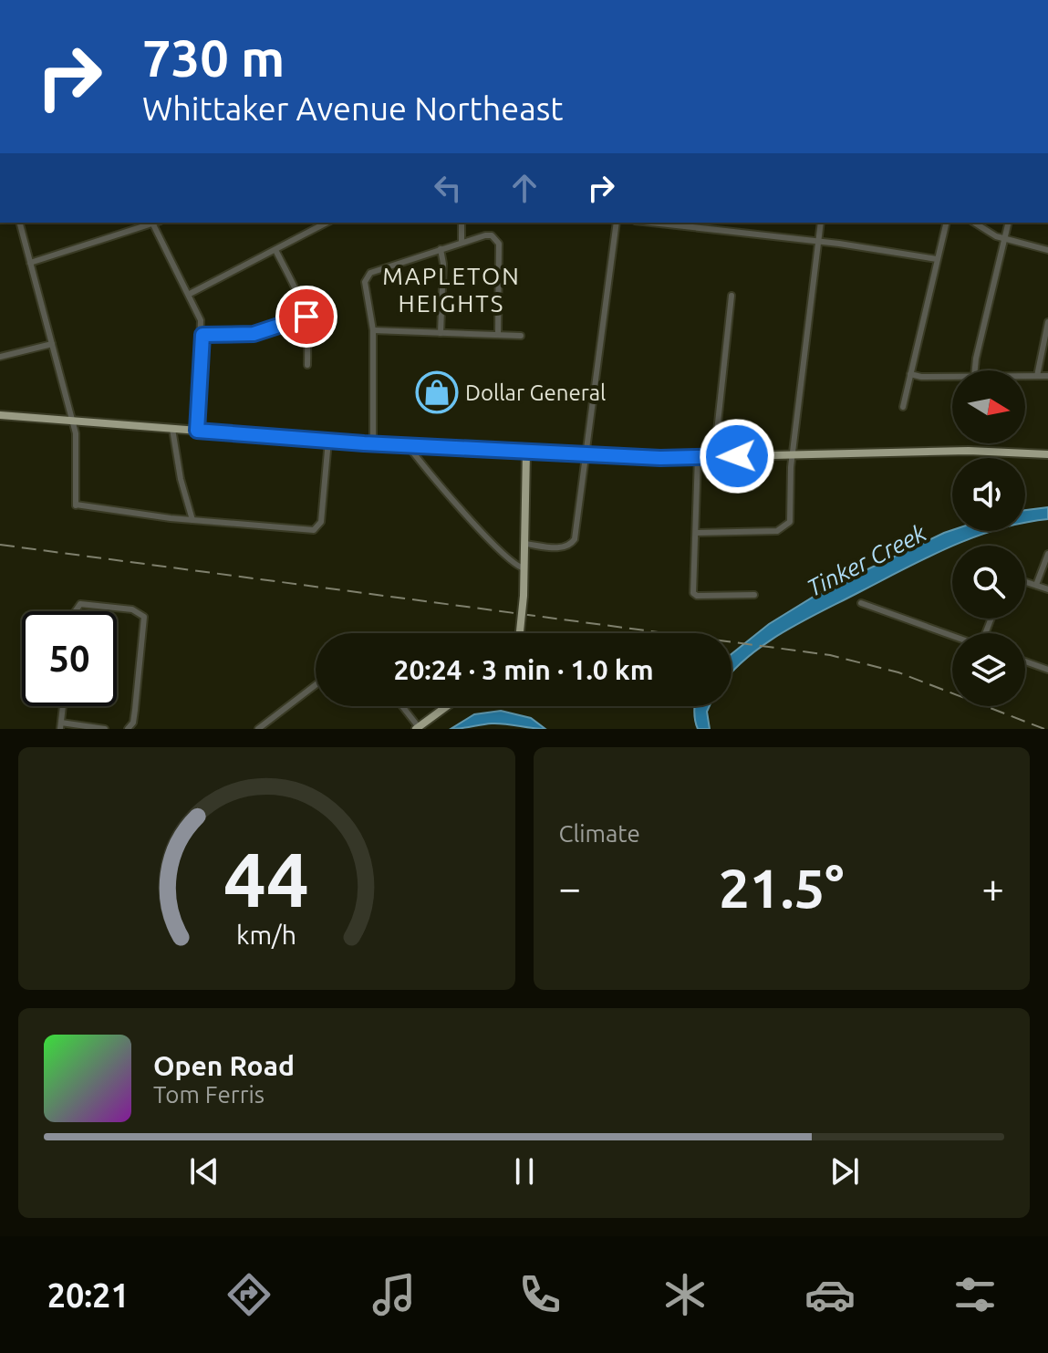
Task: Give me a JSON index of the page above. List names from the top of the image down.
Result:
{
  "districts": ["MAPLETON HEIGHTS"],
  "water": ["Tinker Creek"],
  "places": {
    "shop": ["Dollar General"]
  },
  "north": "right",
  "page": {
    "turn": ["730 m", "Whittaker Avenue Northeast"],
    "limit": "50",
    "trip": "20:24 · 3 min · 1.0 km",
    "tile": "Climate",
    "heat": ["−", "21.5°", "+"],
    "song": ["Open Road", "Tom Ferris"],
    "tabs": "20:21",
    "gauge": ["44", "km/h"]
  }
}
